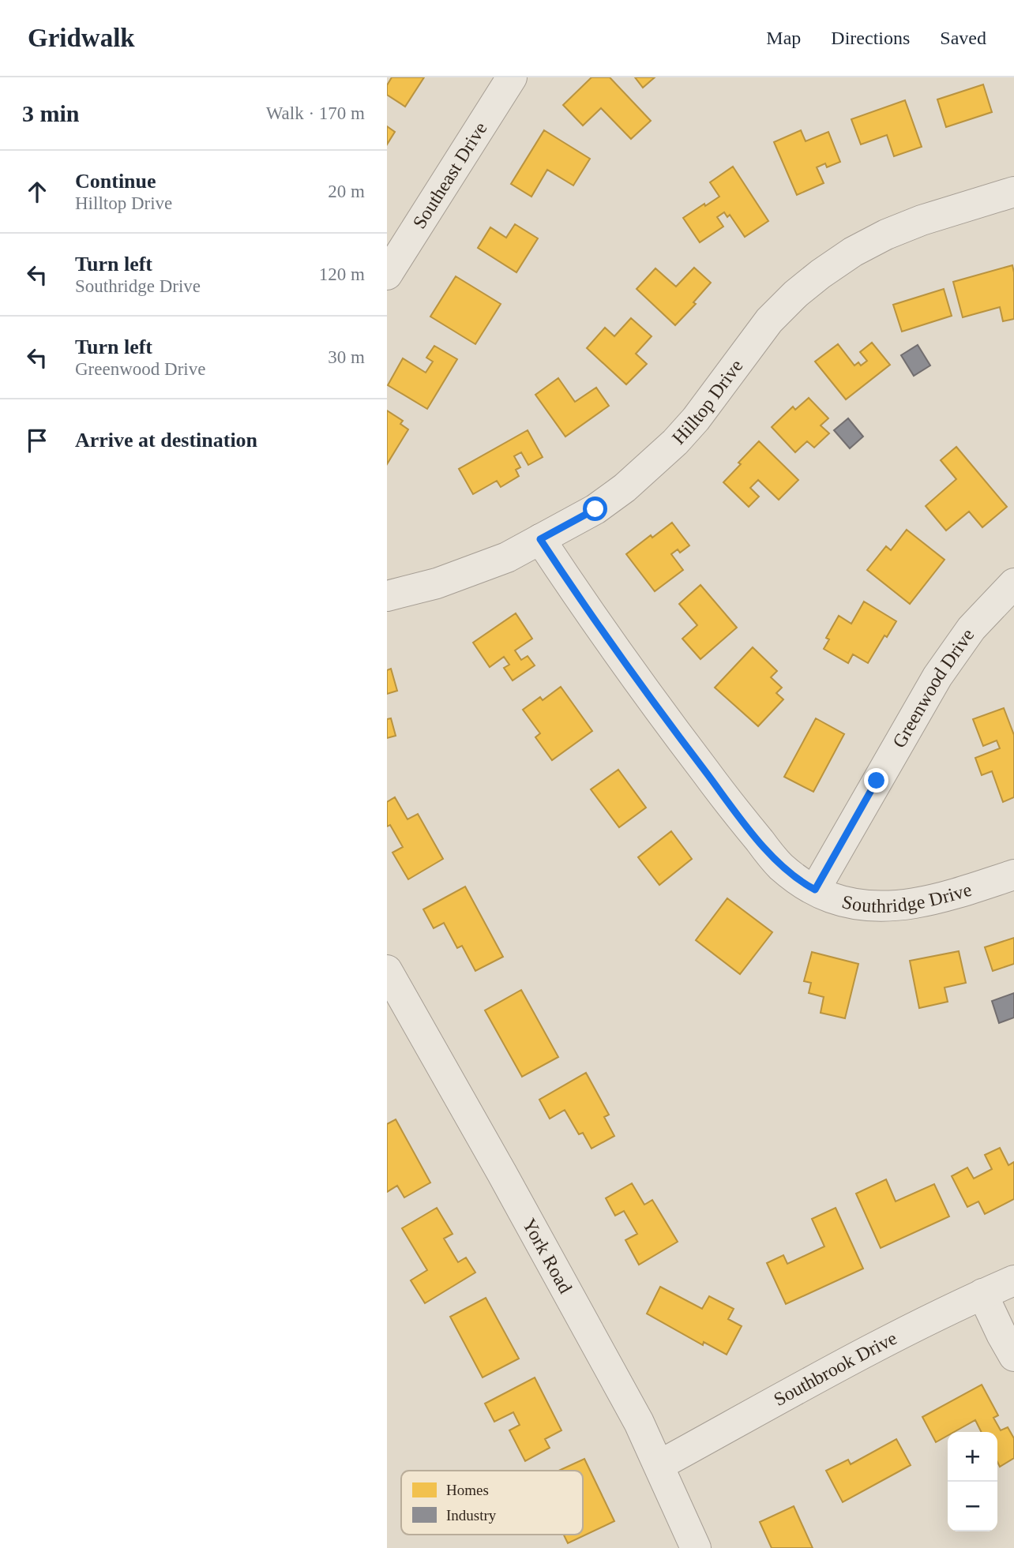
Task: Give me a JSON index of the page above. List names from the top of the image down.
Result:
{
  "streets": {
    "street": [
      "Southeast Drive",
      "Hilltop Drive",
      "Greenwood Drive",
      "Southridge Drive",
      "York Road",
      "Southbrook Drive"
    ]
  },
  "crossings": [
    ["Hilltop Drive", "Southridge Drive"],
    ["Greenwood Drive", "Southridge Drive"],
    ["York Road", "Southbrook Drive"]
  ],
  "legend": ["Homes", "Industry"],
  "page": {
    "header": "Gridwalk",
    "nav": ["Map", "Directions", "Saved"],
    "heading": ["3 min", "Walk · 170 m"],
    "list": [
      ["Continue", "Hilltop Drive", "20 m"],
      ["Turn left", "Southridge Drive", "120 m"],
      ["Turn left", "Greenwood Drive", "30 m"],
      "Arrive at destination"
    ],
    "map_buttons": ["+", "−"]
  }
}
